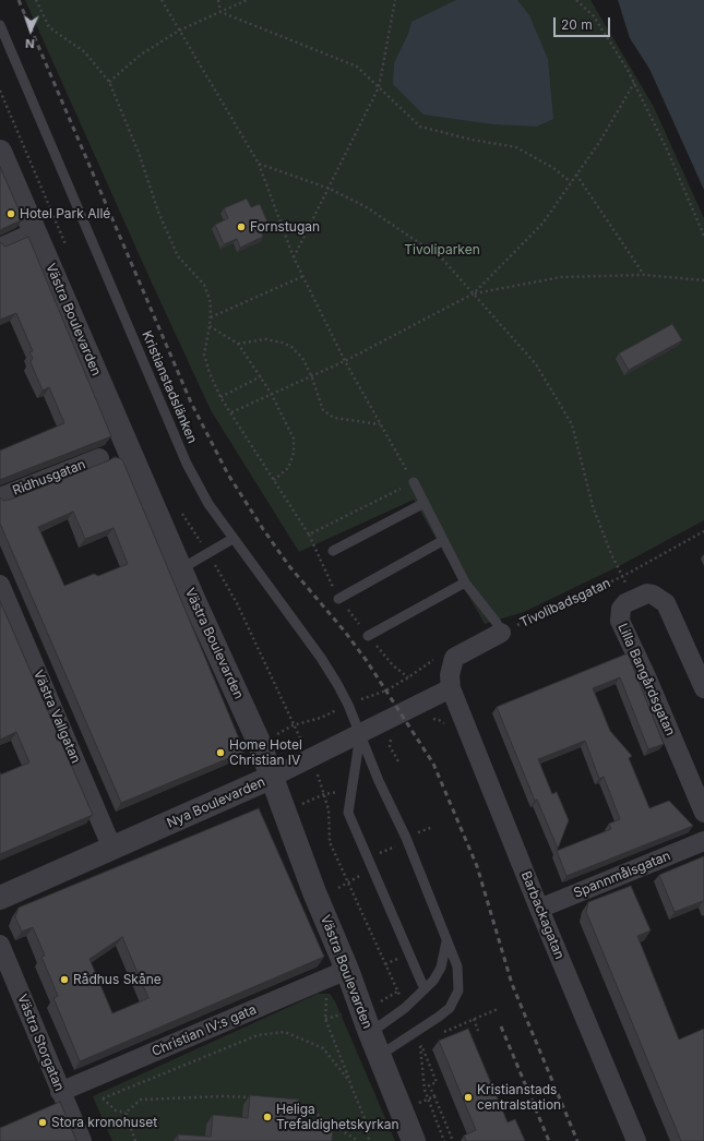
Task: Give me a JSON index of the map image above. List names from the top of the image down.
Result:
{
  "streets": {
    "street": [
      "Västra Boulevarden",
      "Ridhusgatan",
      "Lilla Bangårdsgatan",
      "Västra Vallgatan",
      "Nya Boulevarden",
      "Spannmålsgatan",
      "Barbackagatan",
      "Christian IV:s gata",
      "Västra Storgatan"
    ],
    "lane": ["Kristianstadslänken"],
    "path": ["Tivolibadsgatan"]
  },
  "crossings": [
    ["Västra Boulevarden", "Kristianstadslänken"],
    ["Västra Boulevarden", "Nya Boulevarden"],
    ["Västra Boulevarden", "Christian IV:s gata"],
    ["Kristianstadslänken", "Nya Boulevarden"],
    ["Västra Vallgatan", "Nya Boulevarden"],
    ["Nya Boulevarden", "Barbackagatan"],
    ["Spannmålsgatan", "Barbackagatan"],
    ["Christian IV:s gata", "Västra Storgatan"]
  ],
  "parks": ["Tivoliparken"],
  "places": [
    "Hotel Park Allé",
    "Fornstugan",
    "Home Hotel Christian IV",
    "Rådhus Skåne",
    "Kristianstads centralstation",
    "Heliga Trefaldighetskyrkan",
    "Stora kronohuset"
  ],
  "scale_bar": "20 m",
  "north": "bottom"
}
